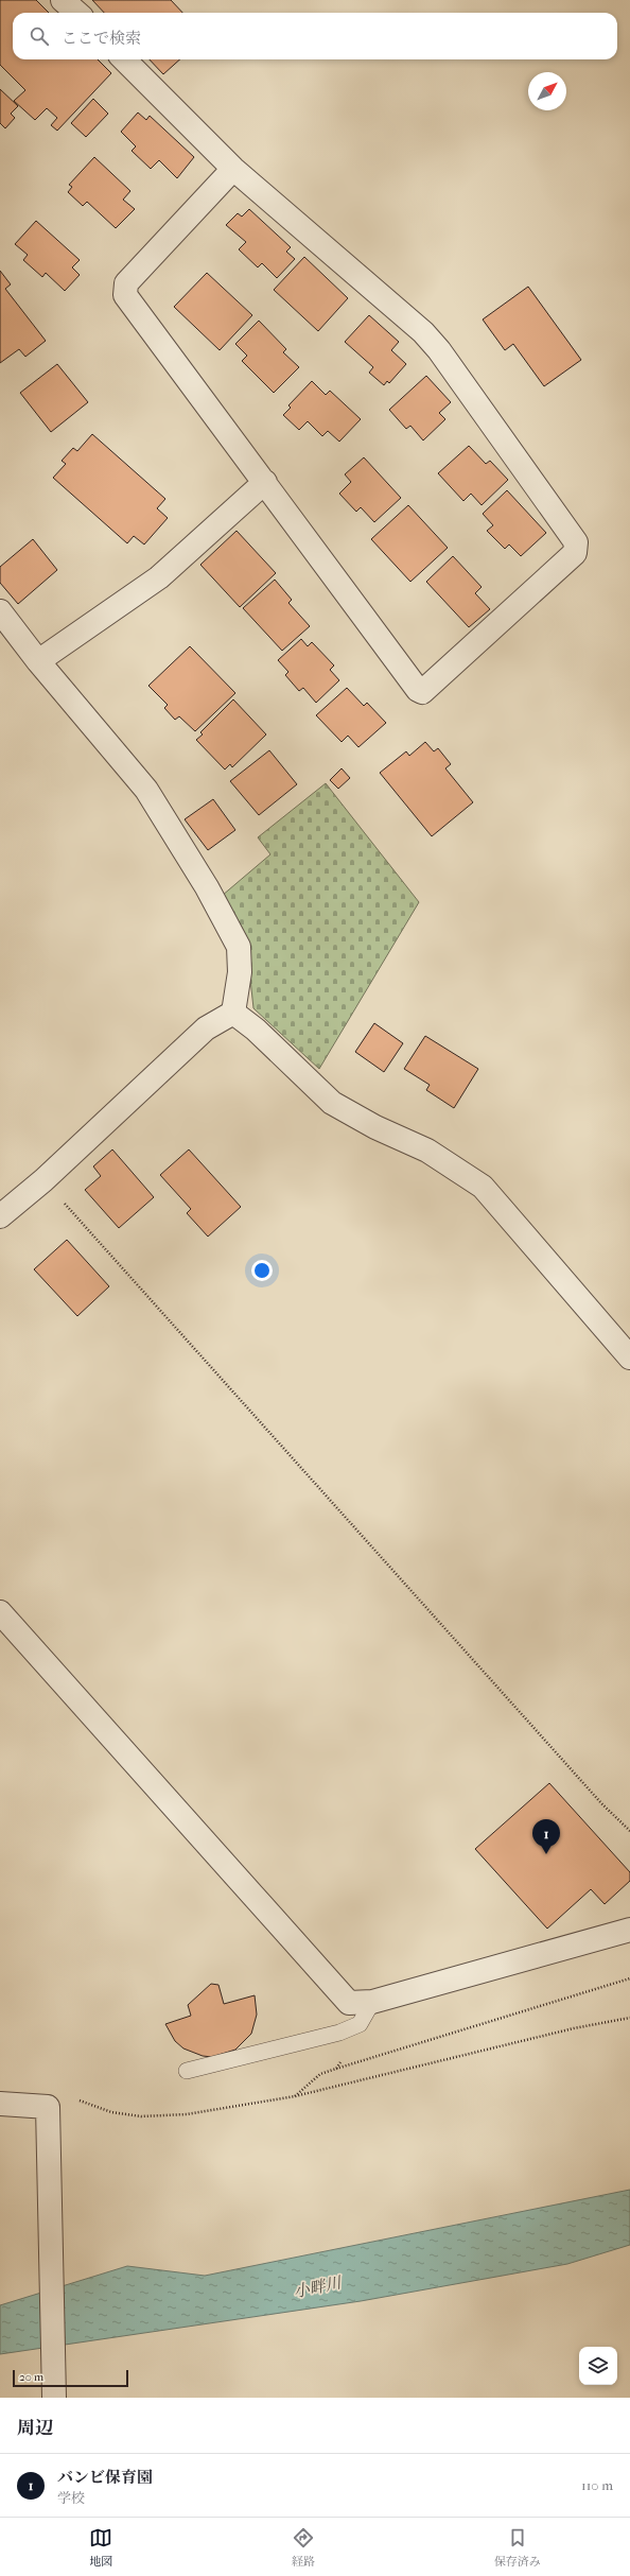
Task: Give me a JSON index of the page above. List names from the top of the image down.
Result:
{
  "water": ["小畔川"],
  "scale_bar": "20 m",
  "north": "top right",
  "page": {
    "search": "ここで検索",
    "pins": "1",
    "scale": "20 m",
    "heading": "周辺",
    "list": [
      {
        "mark": "1",
        "name": "バンビ保育園",
        "note": "学校",
        "value": "110 m"
      }
    ],
    "nav": ["地図", "経路", "保存済み"]
  }
}
